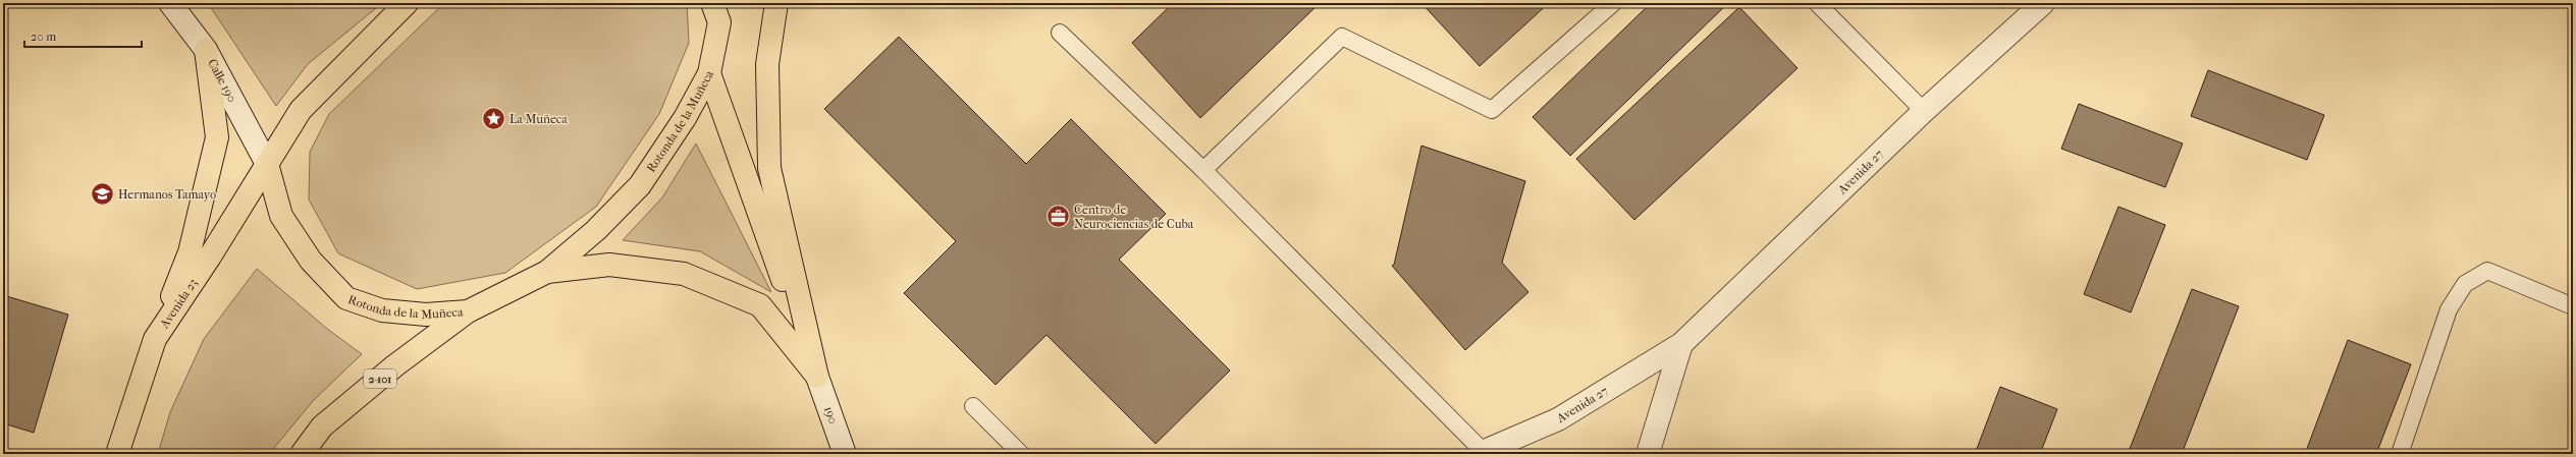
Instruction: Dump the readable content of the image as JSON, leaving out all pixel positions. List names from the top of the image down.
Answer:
{
  "streets": {
    "main road": ["Rotonda de la Muñeca", "Avenida 23", "2-101"],
    "street": ["Calle 190", "Avenida 27", "190"]
  },
  "crossings": [
    ["Calle 190", "Rotonda de la Muñeca"],
    ["Calle 190", "Avenida 23"],
    ["Rotonda de la Muñeca", "Avenida 23"],
    ["Rotonda de la Muñeca", "2-101"]
  ],
  "places": {
    "place": ["La Muñeca"],
    "school or university": ["Hermanos Tamayo"],
    "office": ["Centro de Neurociencias de Cuba"]
  },
  "scale_bar": "20 m"
}
